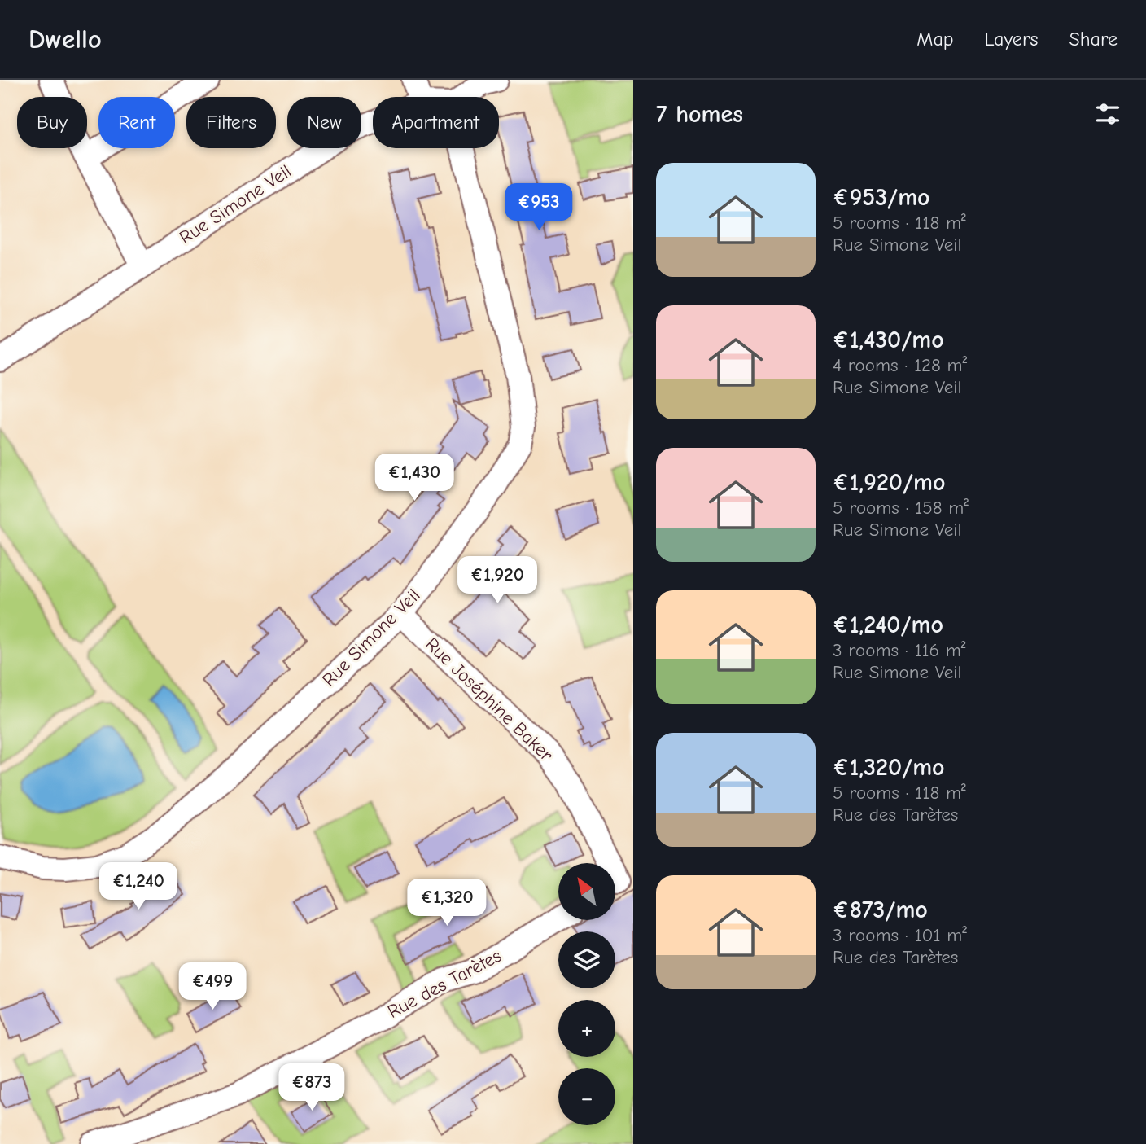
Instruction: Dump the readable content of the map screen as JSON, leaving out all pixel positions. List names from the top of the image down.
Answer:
{
  "streets": {
    "street": ["Rue Simone Veil", "Rue Joséphine Baker", "Rue des Tarètes"]
  },
  "crossings": [
    ["Rue Simone Veil", "Rue Joséphine Baker"]
  ],
  "north": "top left",
  "page": {
    "header": "Dwello",
    "nav": ["Map", "Layers", "Share"],
    "heading": "7 homes",
    "chip": [
      "Buy",
      "Rent",
      "Filters",
      "New",
      "Apartment"
    ],
    "list": [
      {
        "name": "€953/mo",
        "note": "5 rooms · 118 m² · Rue Simone Veil"
      },
      {
        "name": "€1,430/mo",
        "note": "4 rooms · 128 m² · Rue Simone Veil"
      },
      {
        "name": "€1,920/mo",
        "note": "5 rooms · 158 m² · Rue Simone Veil"
      },
      {
        "name": "€1,240/mo",
        "note": "3 rooms · 116 m² · Rue Simone Veil"
      },
      {
        "name": "€1,320/mo",
        "note": "5 rooms · 118 m² · Rue des Tarètes"
      },
      {
        "name": "€873/mo",
        "note": "3 rooms · 101 m² · Rue des Tarètes"
      }
    ],
    "price": [
      "€953",
      "€1,430",
      "€1,920",
      "€1,240",
      "€1,320",
      "€499",
      "€873"
    ],
    "map_buttons": ["+", "−"]
  }
}
